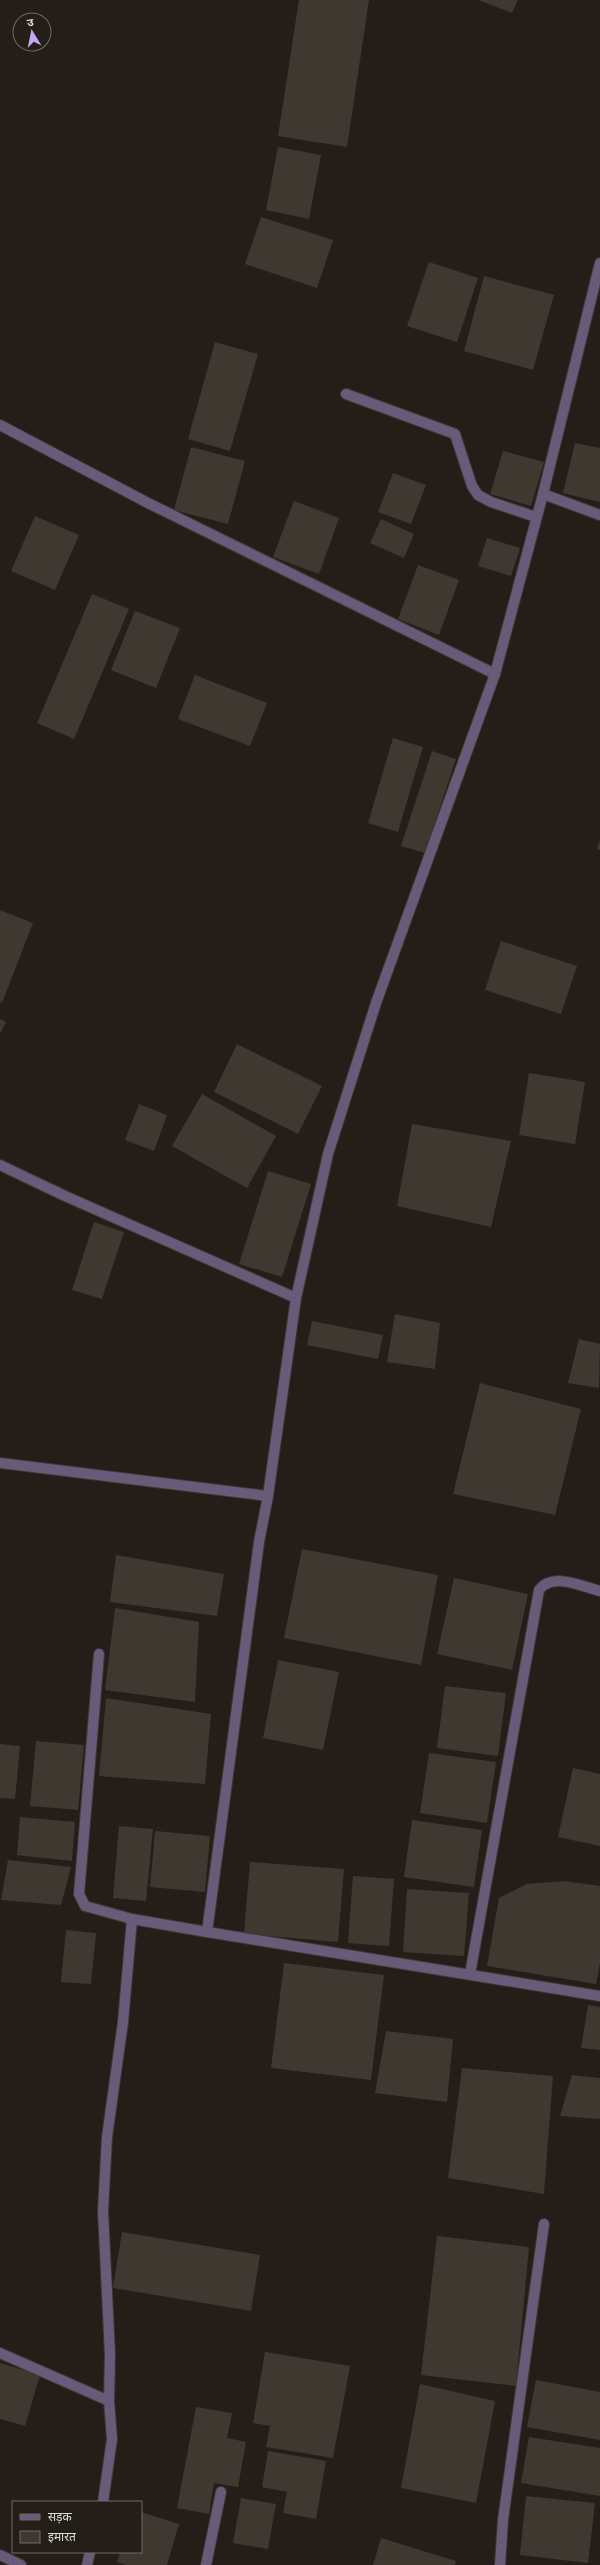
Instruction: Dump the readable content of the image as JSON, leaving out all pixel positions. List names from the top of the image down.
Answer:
{
  "legend": ["सड़क", "इमारत"],
  "north": "top"
}
